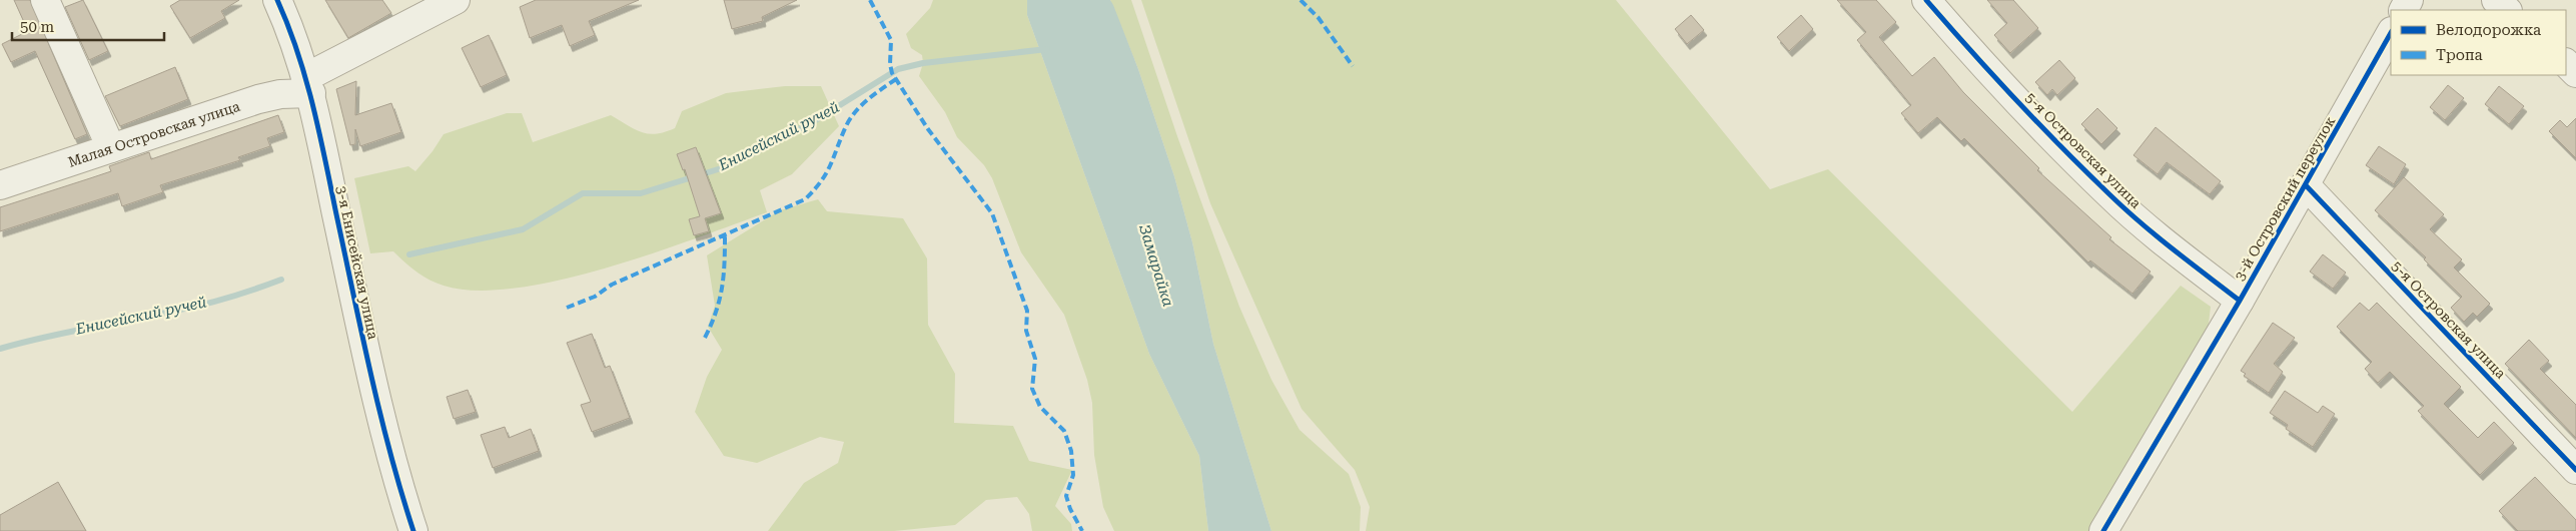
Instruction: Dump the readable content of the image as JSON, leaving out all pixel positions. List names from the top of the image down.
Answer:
{
  "streets": {
    "street": [
      "Малая Островская улица",
      "5-я Островская улица",
      "3-й Островский переулок",
      "3-я Енисейская улица"
    ]
  },
  "crossings": [
    ["Малая Островская улица", "3-я Енисейская улица"],
    ["5-я Островская улица", "3-й Островский переулок"]
  ],
  "water": ["Енисейский ручей", "Замарайка"],
  "legend": ["Велодорожка", "Тропа"],
  "scale_bar": "50 m"
}
